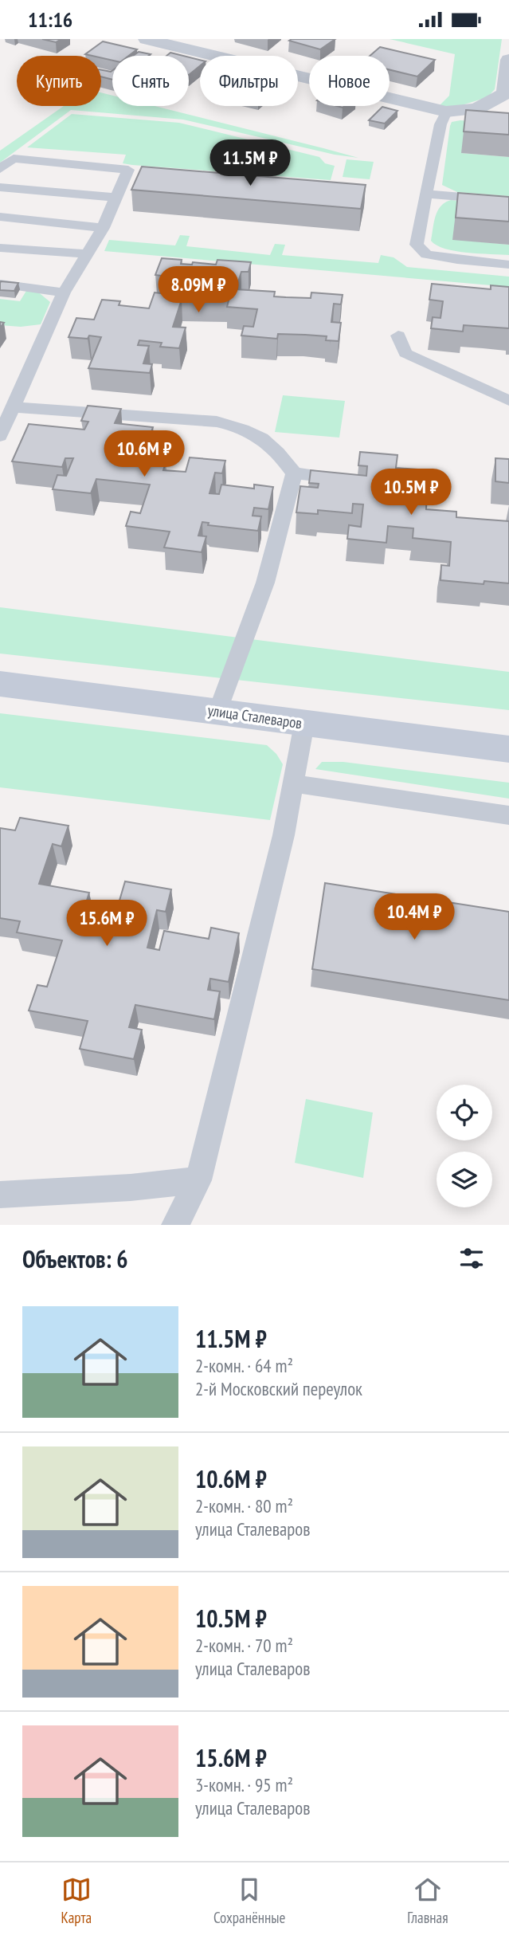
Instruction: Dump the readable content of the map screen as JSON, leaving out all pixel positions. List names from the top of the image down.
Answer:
{
  "streets": {
    "main road": ["улица Сталеваров"]
  },
  "page": {
    "status": "11:16",
    "chip": [
      "Купить",
      "Снять",
      "Фильтры",
      "Новое"
    ],
    "price": [
      "11.5M ₽",
      "8.09M ₽",
      "10.6M ₽",
      "10.5M ₽",
      "10.4M ₽",
      "15.6M ₽"
    ],
    "heading": "Объектов: 6",
    "list": [
      {
        "name": "11.5M ₽",
        "note": "2-комн. · 64 m² · 2-й Московский переулок"
      },
      {
        "name": "10.6M ₽",
        "note": "2-комн. · 80 m² · улица Сталеваров"
      },
      {
        "name": "10.5M ₽",
        "note": "2-комн. · 70 m² · улица Сталеваров"
      },
      {
        "name": "15.6M ₽",
        "note": "3-комн. · 95 m² · улица Сталеваров"
      }
    ],
    "tabs": ["Карта", "Сохранённые", "Главная"]
  }
}
